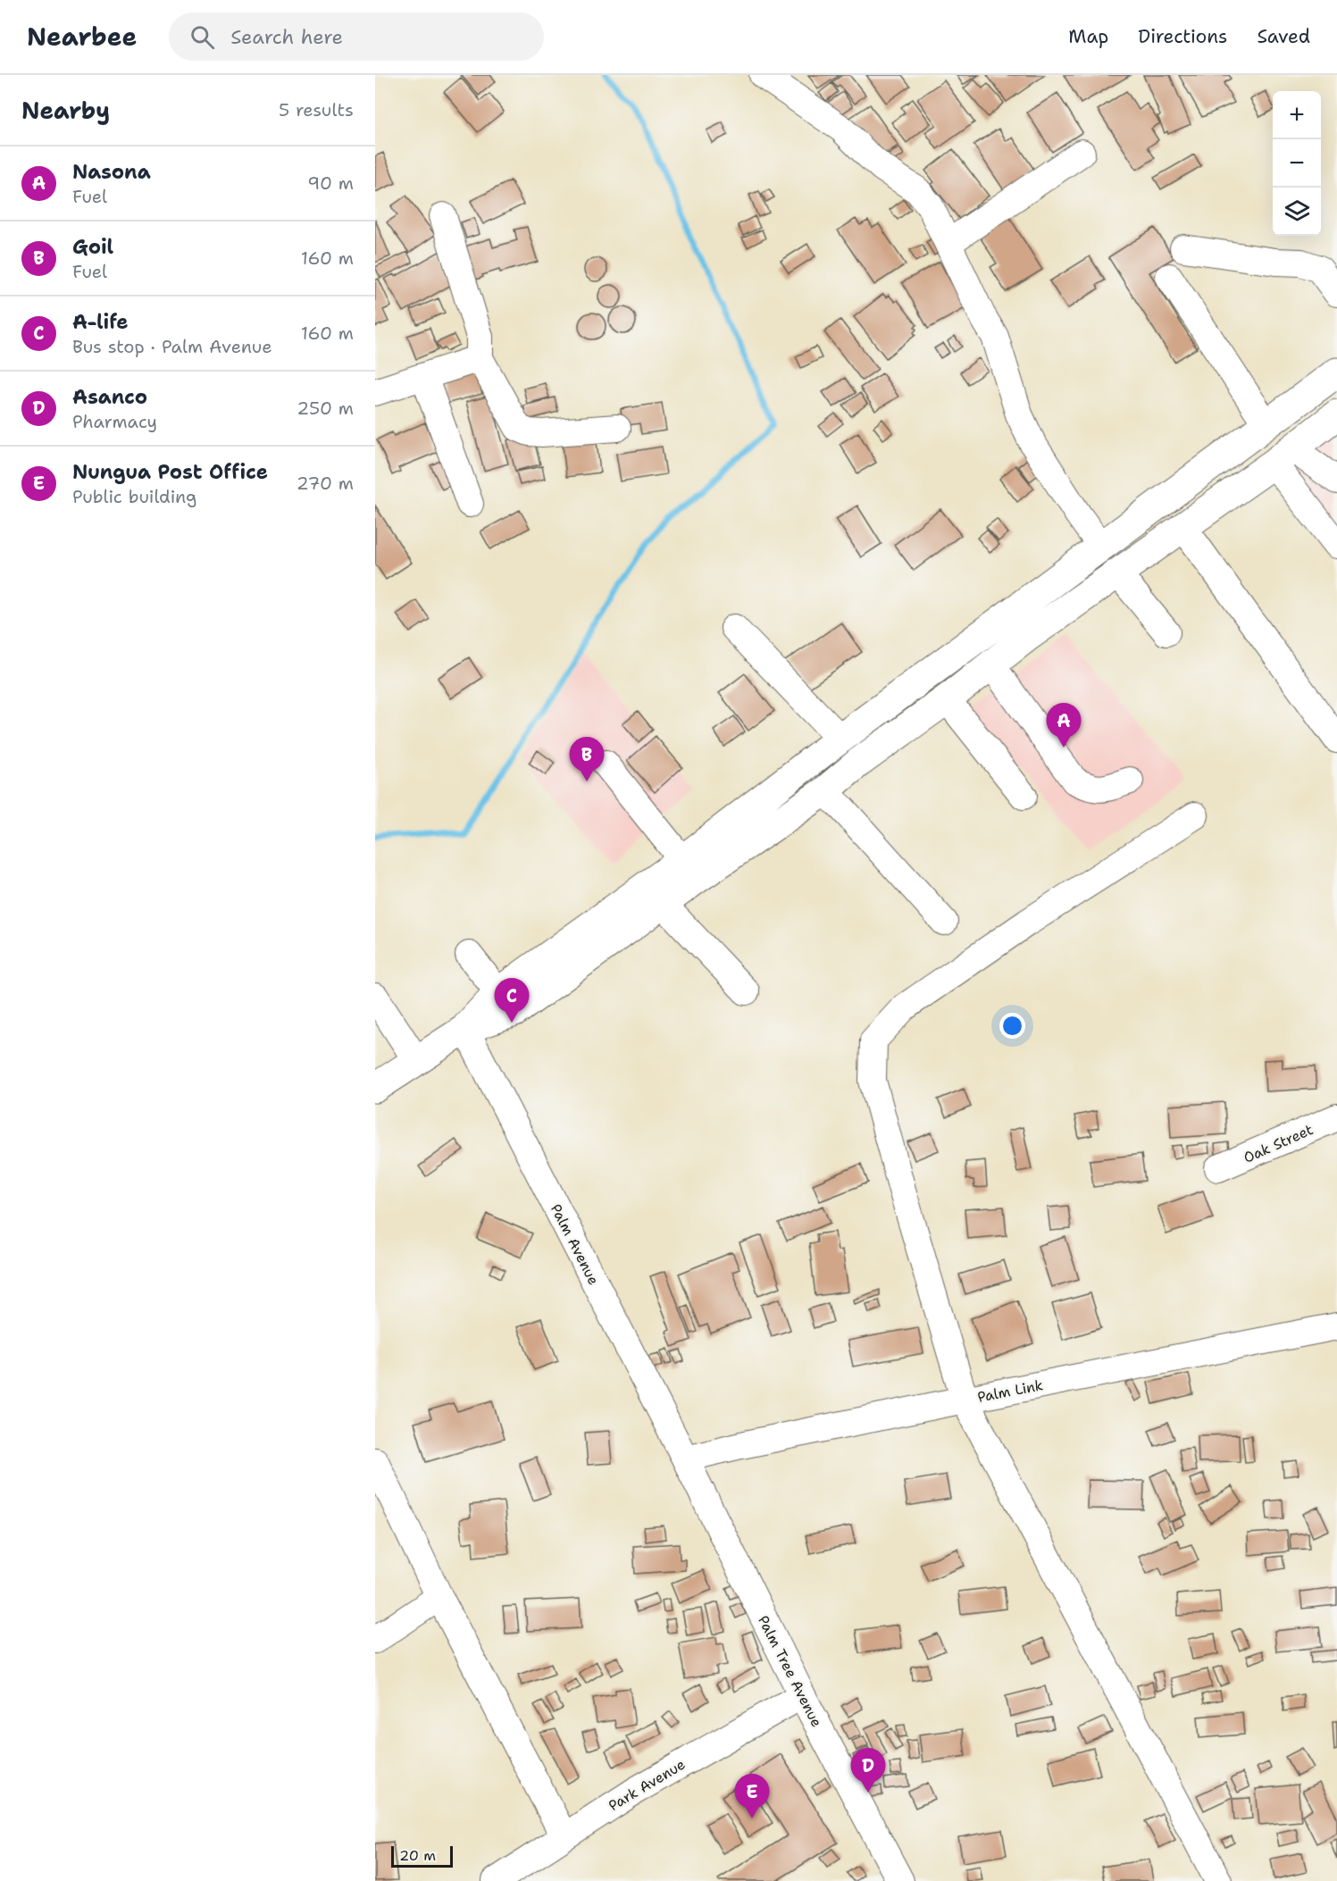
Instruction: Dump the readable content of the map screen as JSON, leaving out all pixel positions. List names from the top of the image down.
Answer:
{
  "streets": {
    "street": [
      "Oak Street",
      "Palm Avenue",
      "Palm Link",
      "Palm Tree Avenue",
      "Park Avenue"
    ]
  },
  "crossings": [
    ["Palm Avenue", "Palm Link"],
    ["Palm Avenue", "Palm Tree Avenue"],
    ["Palm Link", "Palm Tree Avenue"],
    ["Palm Tree Avenue", "Park Avenue"]
  ],
  "scale_bar": "20 m",
  "page": {
    "header": "Nearbee",
    "search": "Search here",
    "nav": ["Map", "Directions", "Saved"],
    "heading": ["Nearby", "5 results"],
    "map_buttons": ["+", "−"],
    "list": [
      {
        "mark": "A",
        "name": "Nasona",
        "note": "Fuel",
        "value": "90 m"
      },
      {
        "mark": "B",
        "name": "Goil",
        "note": "Fuel",
        "value": "160 m"
      },
      {
        "mark": "C",
        "name": "A-life",
        "note": "Bus stop · Palm Avenue",
        "value": "160 m"
      },
      {
        "mark": "D",
        "name": "Asanco",
        "note": "Pharmacy",
        "value": "250 m"
      },
      {
        "mark": "E",
        "name": "Nungua Post Office",
        "note": "Public building",
        "value": "270 m"
      }
    ],
    "pins": [
      "A",
      "B",
      "C",
      "D",
      "E"
    ],
    "scale": "20 m"
  }
}
